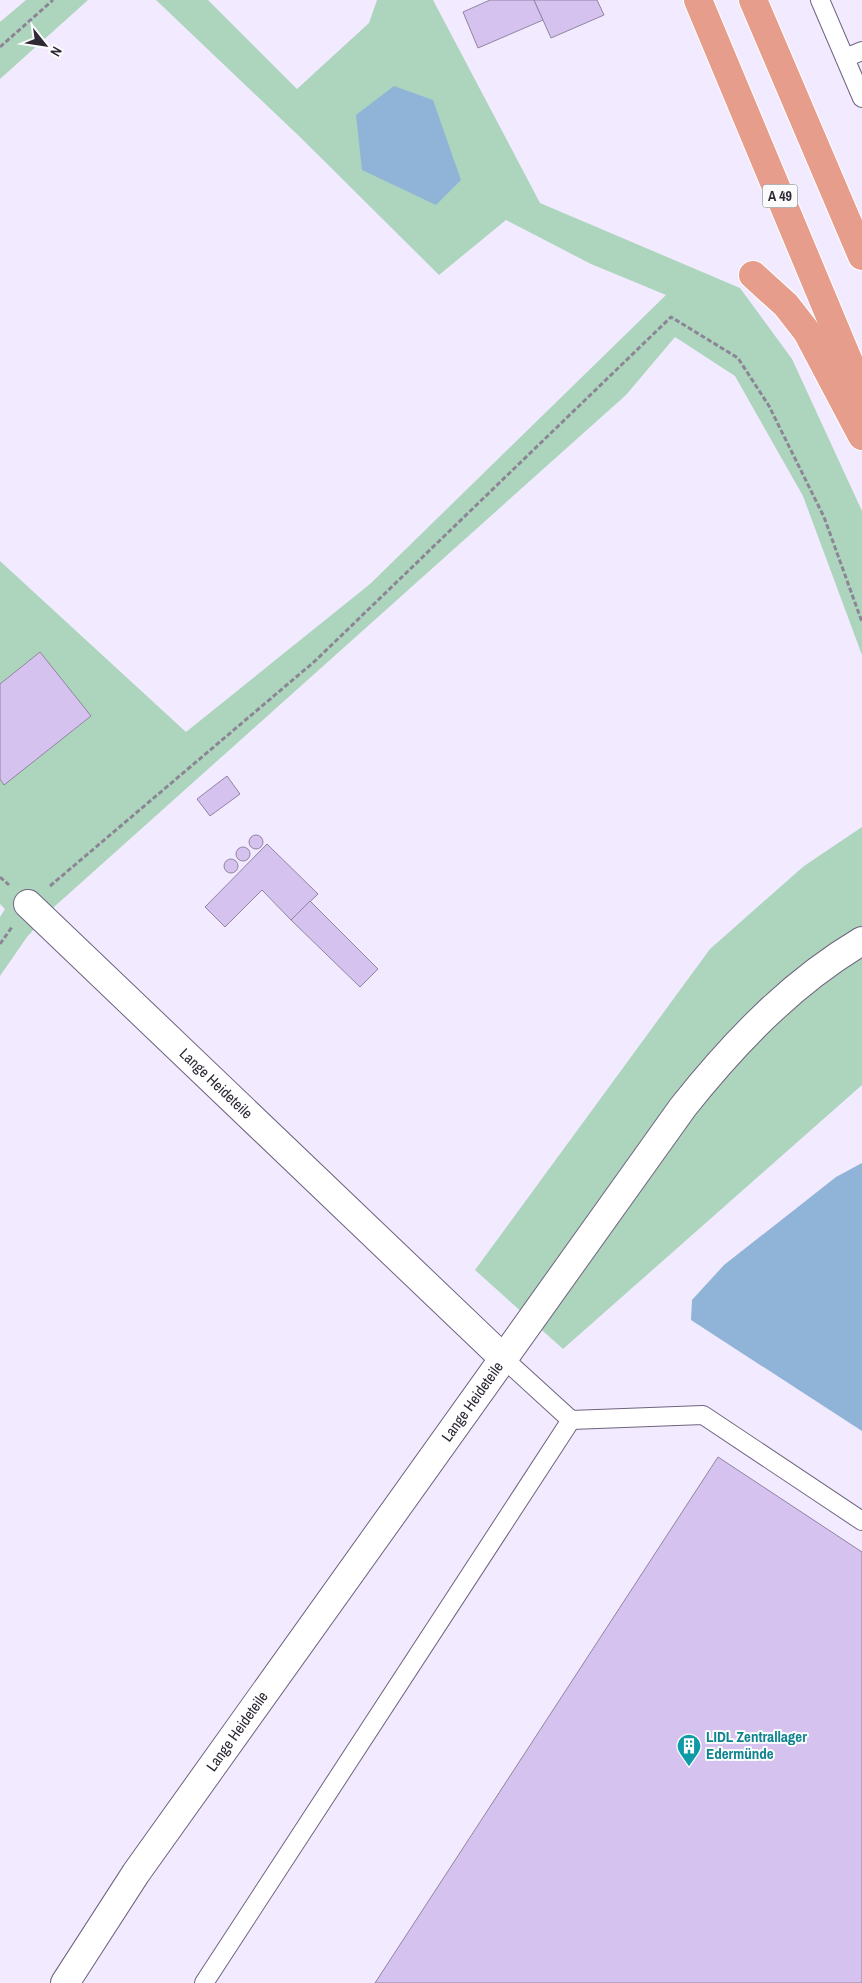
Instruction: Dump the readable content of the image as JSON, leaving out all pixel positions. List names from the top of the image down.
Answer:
{
  "streets": {
    "highway": ["A 49"],
    "street": ["Lange Heideteile"]
  },
  "places": {
    "building": ["LIDL Zentrallager Edermünde"]
  },
  "north": "bottom right"
}
